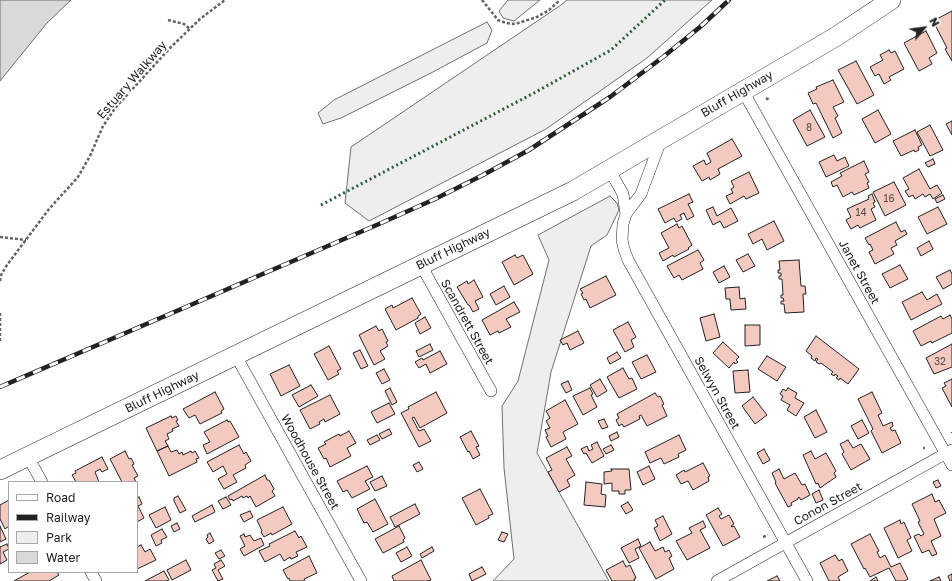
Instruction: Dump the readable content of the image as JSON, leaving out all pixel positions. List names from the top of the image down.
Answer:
{
  "streets": {
    "highway": ["Bluff Highway"],
    "street": [
      "Janet Street",
      "Scandrett Street",
      "Selwyn Street",
      "Woodhouse Street",
      "Conon Street"
    ],
    "path": ["Estuary Walkway"]
  },
  "crossings": [
    ["Bluff Highway", "Janet Street"],
    ["Bluff Highway", "Scandrett Street"],
    ["Bluff Highway", "Selwyn Street"],
    ["Bluff Highway", "Woodhouse Street"],
    ["Janet Street", "Conon Street"],
    ["Selwyn Street", "Conon Street"]
  ],
  "house_numbers": [
    "8",
    "16",
    "14",
    "32"
  ],
  "legend": [
    "Road",
    "Railway",
    "Park",
    "Water"
  ],
  "north": "top right"
}
